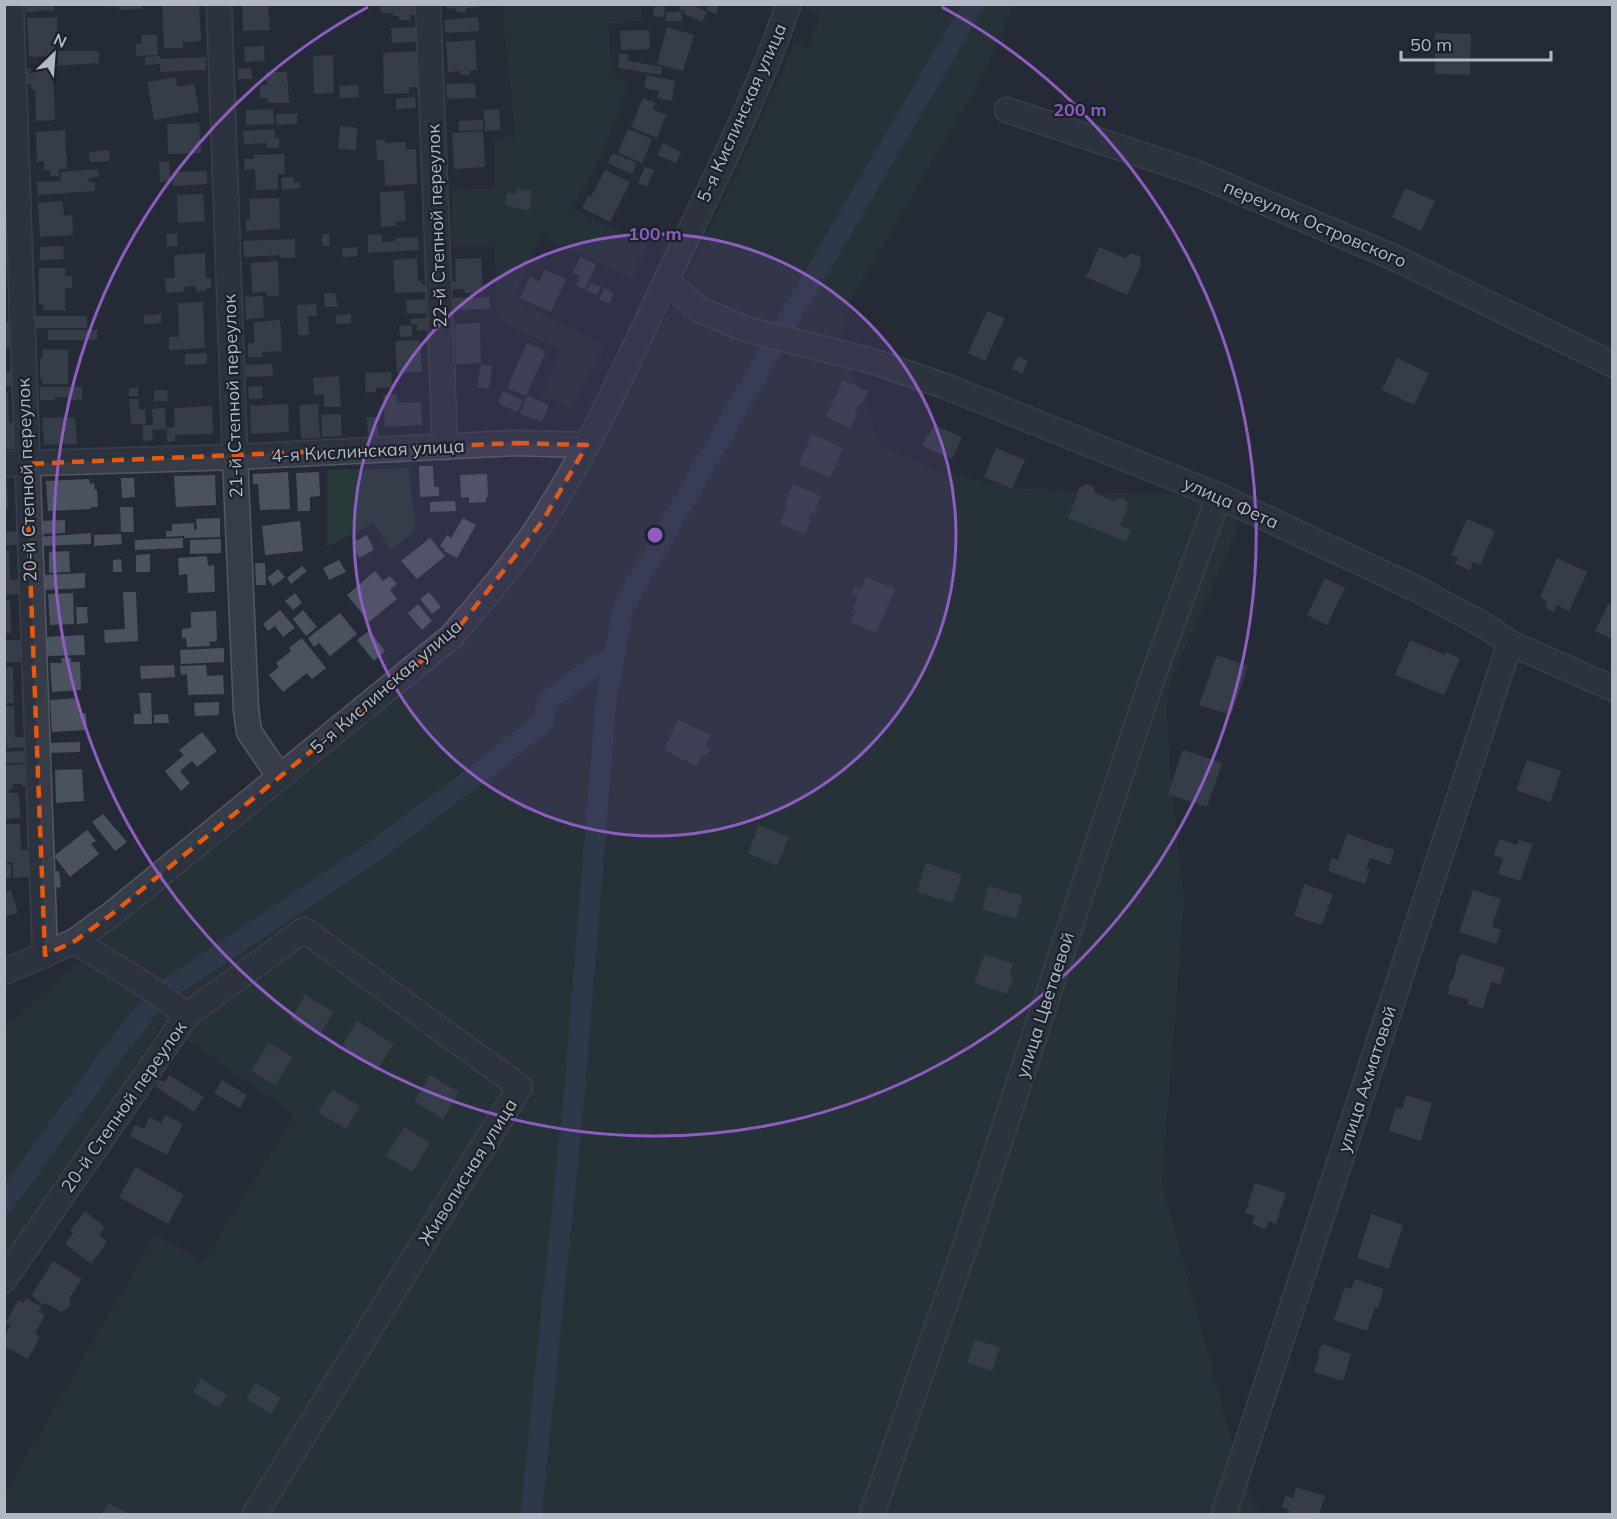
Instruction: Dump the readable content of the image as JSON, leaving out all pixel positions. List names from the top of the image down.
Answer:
{
  "streets": {
    "street": [
      "5-я Кислинская улица",
      "переулок Островского",
      "22-й Степной переулок",
      "21-й Степной переулок",
      "4-я Кислинская улица",
      "20-й Степной переулок",
      "улица Фета",
      "улица Цветаевой",
      "улица Ахматовой",
      "Живописная улица"
    ]
  },
  "crossings": [
    ["5-я Кислинская улица", "21-й Степной переулок"],
    ["5-я Кислинская улица", "4-я Кислинская улица"],
    ["5-я Кислинская улица", "20-й Степной переулок"],
    ["5-я Кислинская улица", "улица Фета"],
    ["22-й Степной переулок", "4-я Кислинская улица"],
    ["21-й Степной переулок", "4-я Кислинская улица"],
    ["4-я Кислинская улица", "20-й Степной переулок"],
    ["20-й Степной переулок", "Живописная улица"],
    ["улица Фета", "улица Цветаевой"],
    ["улица Фета", "улица Ахматовой"]
  ],
  "scale_bar": "50 m",
  "north": "top right",
  "rings": ["200 m", "100 m"]
}
